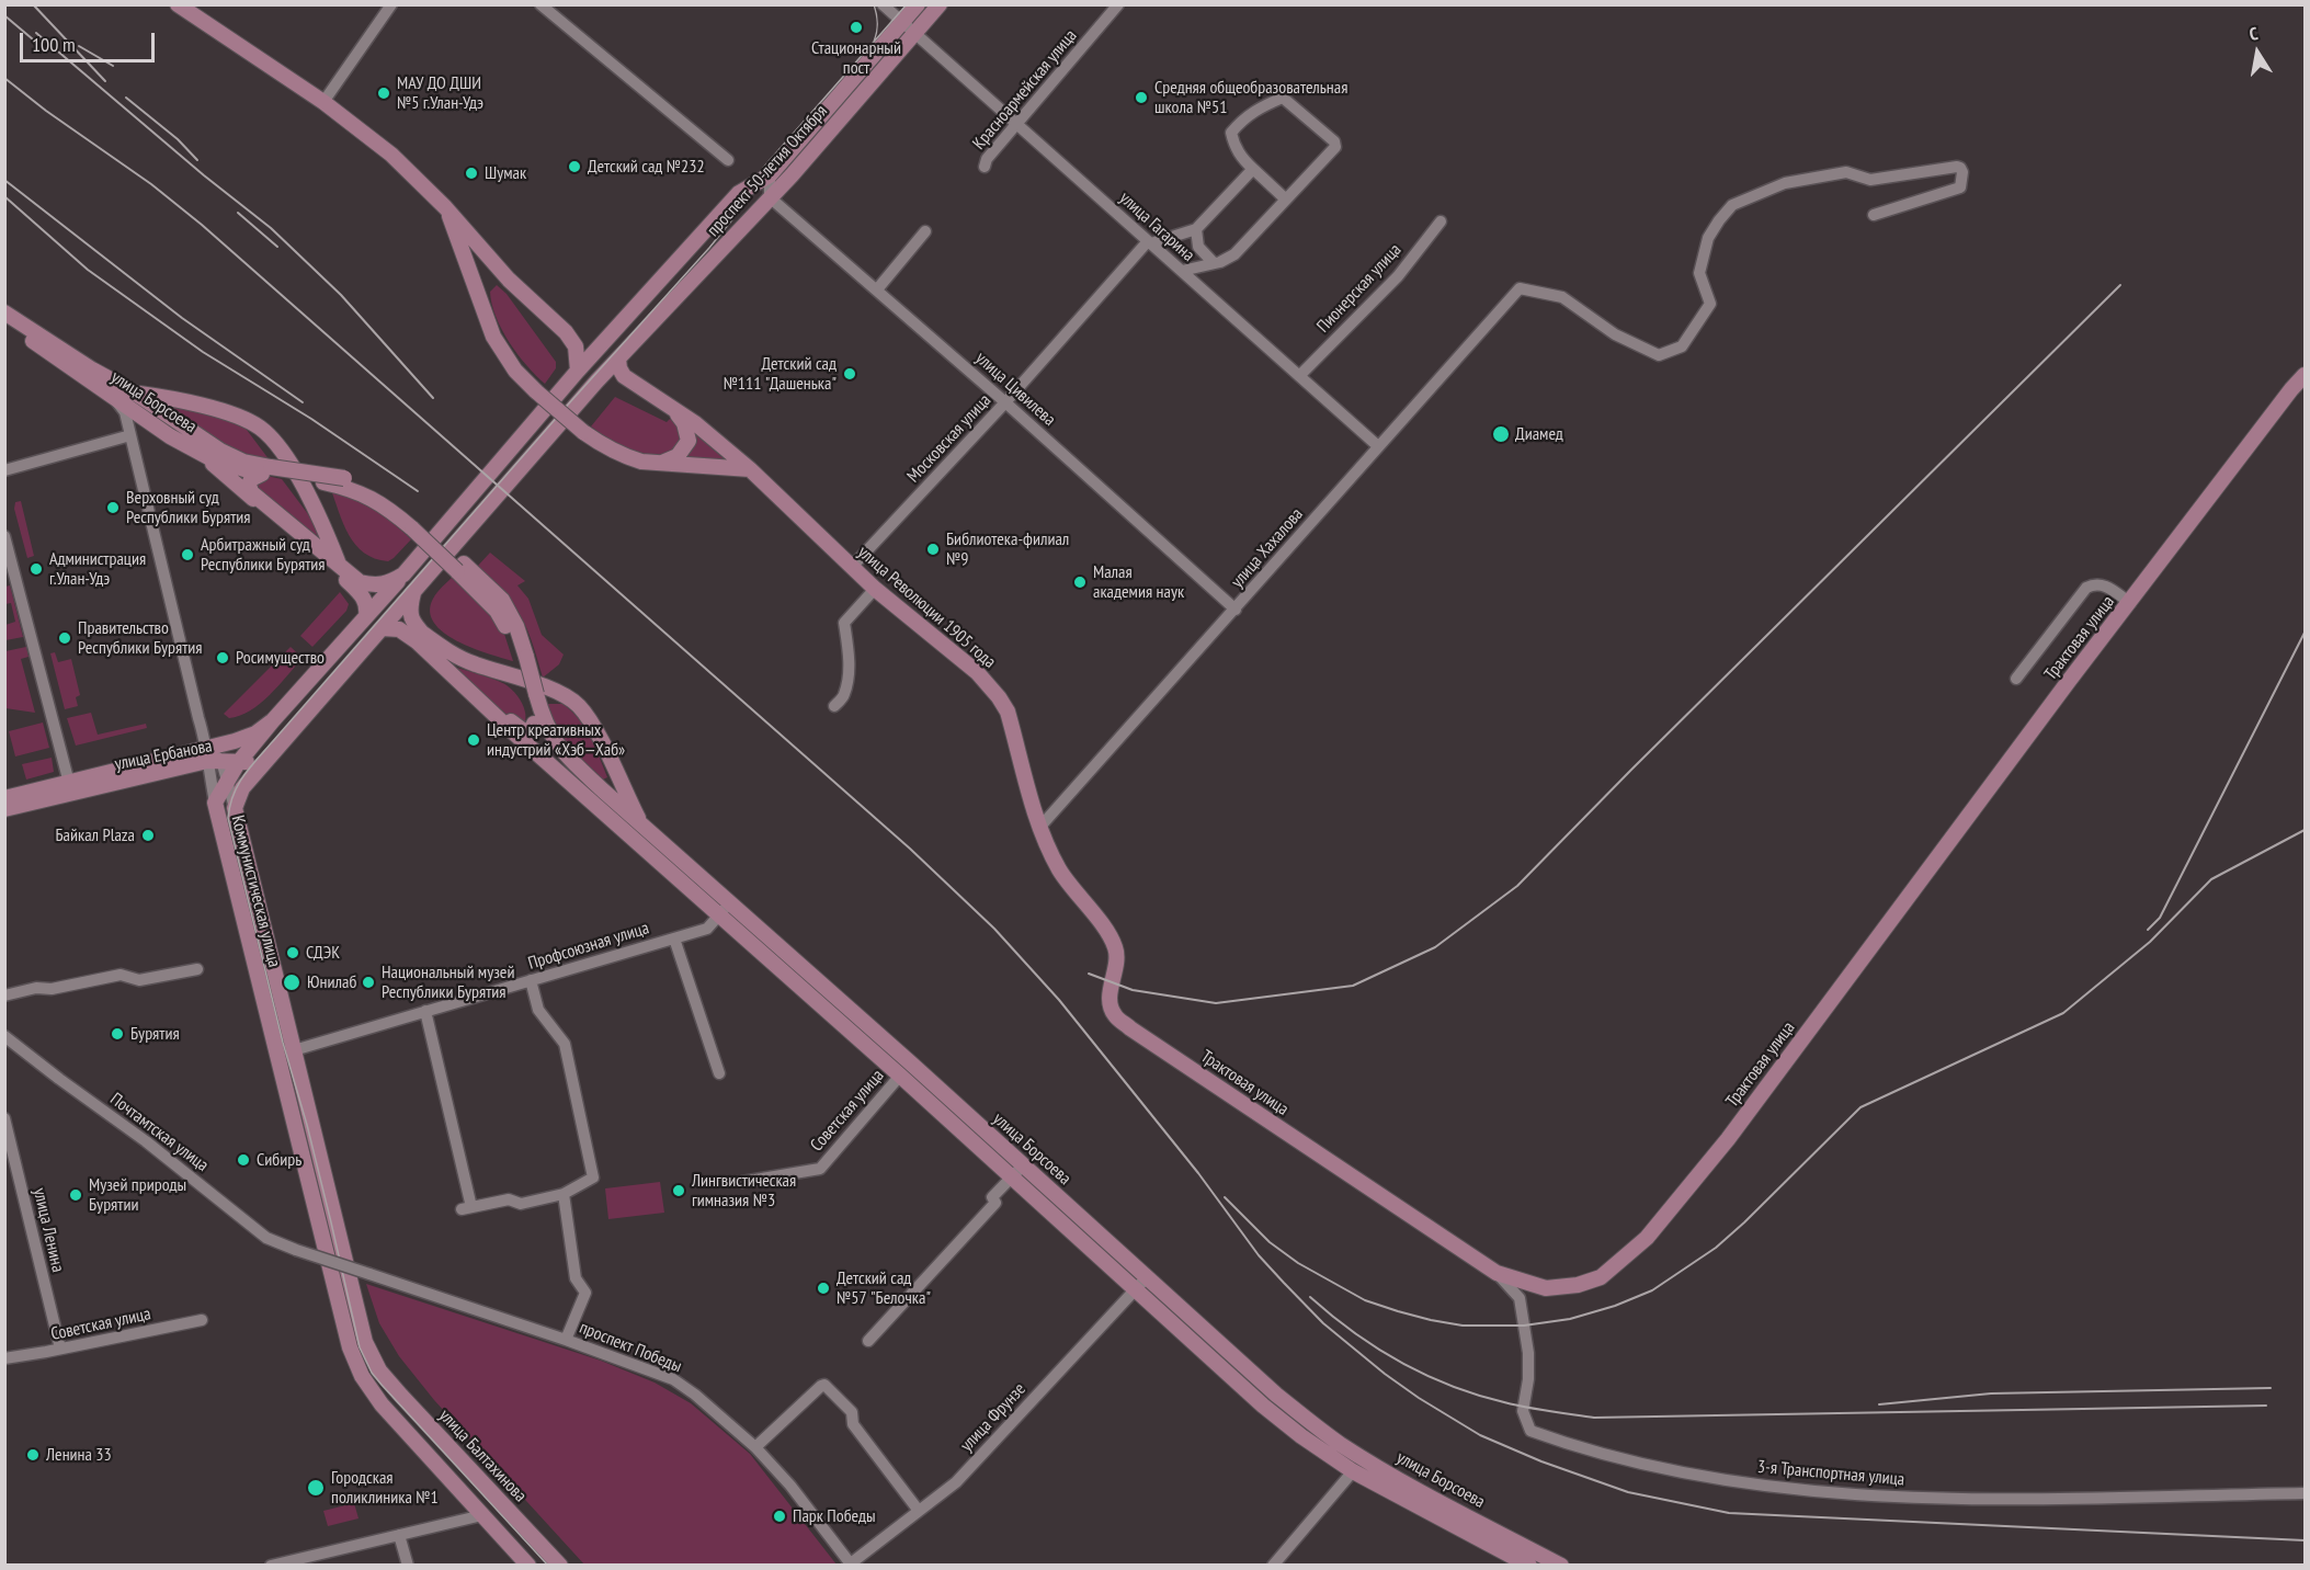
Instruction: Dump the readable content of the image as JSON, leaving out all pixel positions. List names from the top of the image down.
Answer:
{
  "streets": {
    "main road": [
      "проспект 50-летия Октября",
      "улица Борсоева",
      "улица Революции 1905 года",
      "Трактовая улица",
      "улица Ербанова",
      "Коммунистическая улица",
      "улица Балтахинова"
    ],
    "street": [
      "Красноармейская улица",
      "улица Гагарина",
      "Пионерская улица",
      "улица Цивилева",
      "Московская улица",
      "улица Хахалова",
      "Профсоюзная улица",
      "Советская улица",
      "Почтамтская улица",
      "улица Ленина",
      "проспект Победы",
      "улица Фрунзе",
      "3-я Транспортная улица"
    ]
  },
  "crossings": [
    ["Красноармейская улица", "улица Гагарина"],
    ["проспект 50-летия Октября", "улица Гагарина"],
    ["проспект 50-летия Октября", "улица Цивилева"],
    ["улица Гагарина", "Пионерская улица"],
    ["улица Гагарина", "Московская улица"],
    ["улица Гагарина", "улица Хахалова"],
    ["улица Цивилева", "Московская улица"],
    ["улица Цивилева", "улица Хахалова"],
    ["улица Борсоева", "Коммунистическая улица"],
    ["улица Борсоева", "Профсоюзная улица"],
    ["улица Борсоева", "Советская улица"],
    ["улица Борсоева", "улица Фрунзе"],
    ["Московская улица", "улица Революции 1905 года"],
    ["улица Хахалова", "улица Революции 1905 года"],
    ["улица Революции 1905 года", "Трактовая улица"],
    ["Трактовая улица", "3-я Транспортная улица"],
    ["улица Ербанова", "Коммунистическая улица"],
    ["Коммунистическая улица", "Профсоюзная улица"],
    ["Коммунистическая улица", "улица Балтахинова"],
    ["Советская улица", "улица Ленина"],
    ["Почтамтская улица", "проспект Победы"],
    ["проспект Победы", "улица Фрунзе"]
  ],
  "places": [
    "Стационарный пост",
    "МАУ ДО ДШИ №5 г.Улан-Удэ",
    "Средняя общеобразовательная школа №51",
    "Детский сад №232",
    "Шумак",
    "Детский сад №111 \"Дашенька\"",
    "Диамед",
    "Верховный суд Республики Бурятия",
    "Библиотека-филиал №9",
    "Арбитражный суд Республики Бурятия",
    "Администрация г.Улан-Удэ",
    "Малая академия наук",
    "Правительство Республики Бурятия",
    "Росимущество",
    "Центр креативных индустрий «Хэб—Хаб»",
    "Байкал Plaza",
    "СДЭК",
    "Юнилаб",
    "Национальный музей Республики Бурятия",
    "Бурятия",
    "Сибирь",
    "Лингвистическая гимназия №3",
    "Музей природы Бурятии",
    "Детский сад №57 \"Белочка\"",
    "Ленина 33",
    "Городская поликлиника №1",
    "Парк Победы"
  ],
  "scale_bar": "100 m",
  "north": "top"
}
